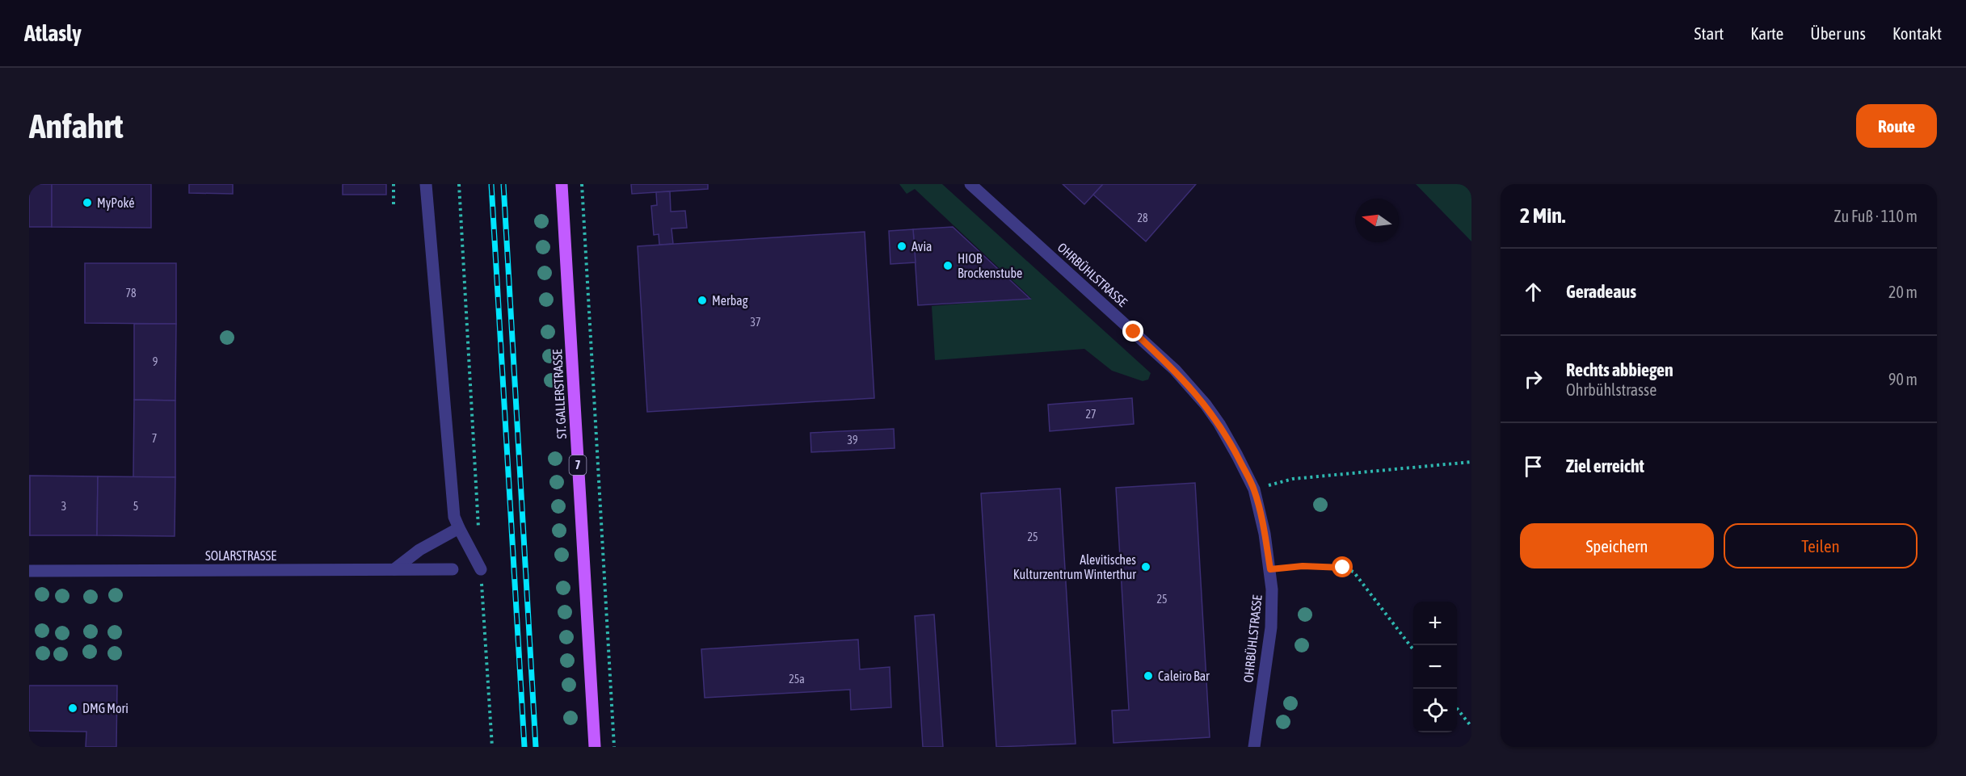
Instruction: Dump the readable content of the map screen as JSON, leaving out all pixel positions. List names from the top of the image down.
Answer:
{
  "streets": {
    "main road": ["ST. GALLERSTRASSE", "7"],
    "street": ["OHRBÜHLSTRASSE", "SOLARSTRASSE"]
  },
  "places": [
    "MyPoké",
    "Avia",
    "HIOB Brockenstube",
    "Merbag",
    "Alevitisches Kulturzentrum Winterthur",
    "Caleiro Bar",
    "DMG Mori"
  ],
  "house_numbers": [
    "28",
    "78",
    "37",
    "9",
    "27",
    "7",
    "39",
    "3",
    "5",
    "25",
    "25",
    "25a"
  ],
  "north": "left",
  "page": {
    "header": "Atlasly",
    "nav": [
      "Start",
      "Karte",
      "Über uns",
      "Kontakt"
    ],
    "buttons": [
      "Route",
      ["Speichern", "Teilen"]
    ],
    "title": "Anfahrt",
    "heading": ["2 Min.", "Zu Fuß · 110 m"],
    "list": [
      ["Geradeaus", "20 m"],
      ["Rechts abbiegen", "Ohrbühlstrasse", "90 m"],
      "Ziel erreicht"
    ],
    "map_buttons": ["+", "−"]
  }
}
